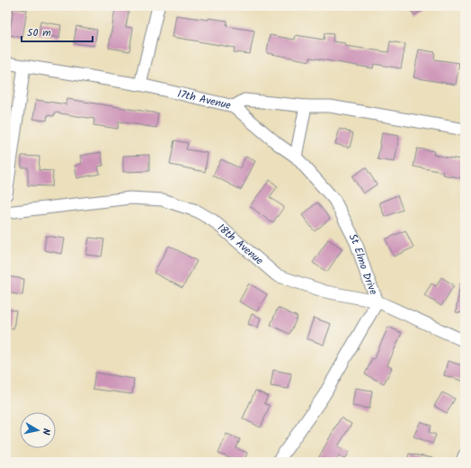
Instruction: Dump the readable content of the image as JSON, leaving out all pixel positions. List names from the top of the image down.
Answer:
{
  "streets": {
    "street": ["17th Avenue", "18th Avenue", "St Elmo Drive"]
  },
  "crossings": [
    ["17th Avenue", "St Elmo Drive"],
    ["18th Avenue", "St Elmo Drive"]
  ],
  "scale_bar": "50 m",
  "north": "right"
}
